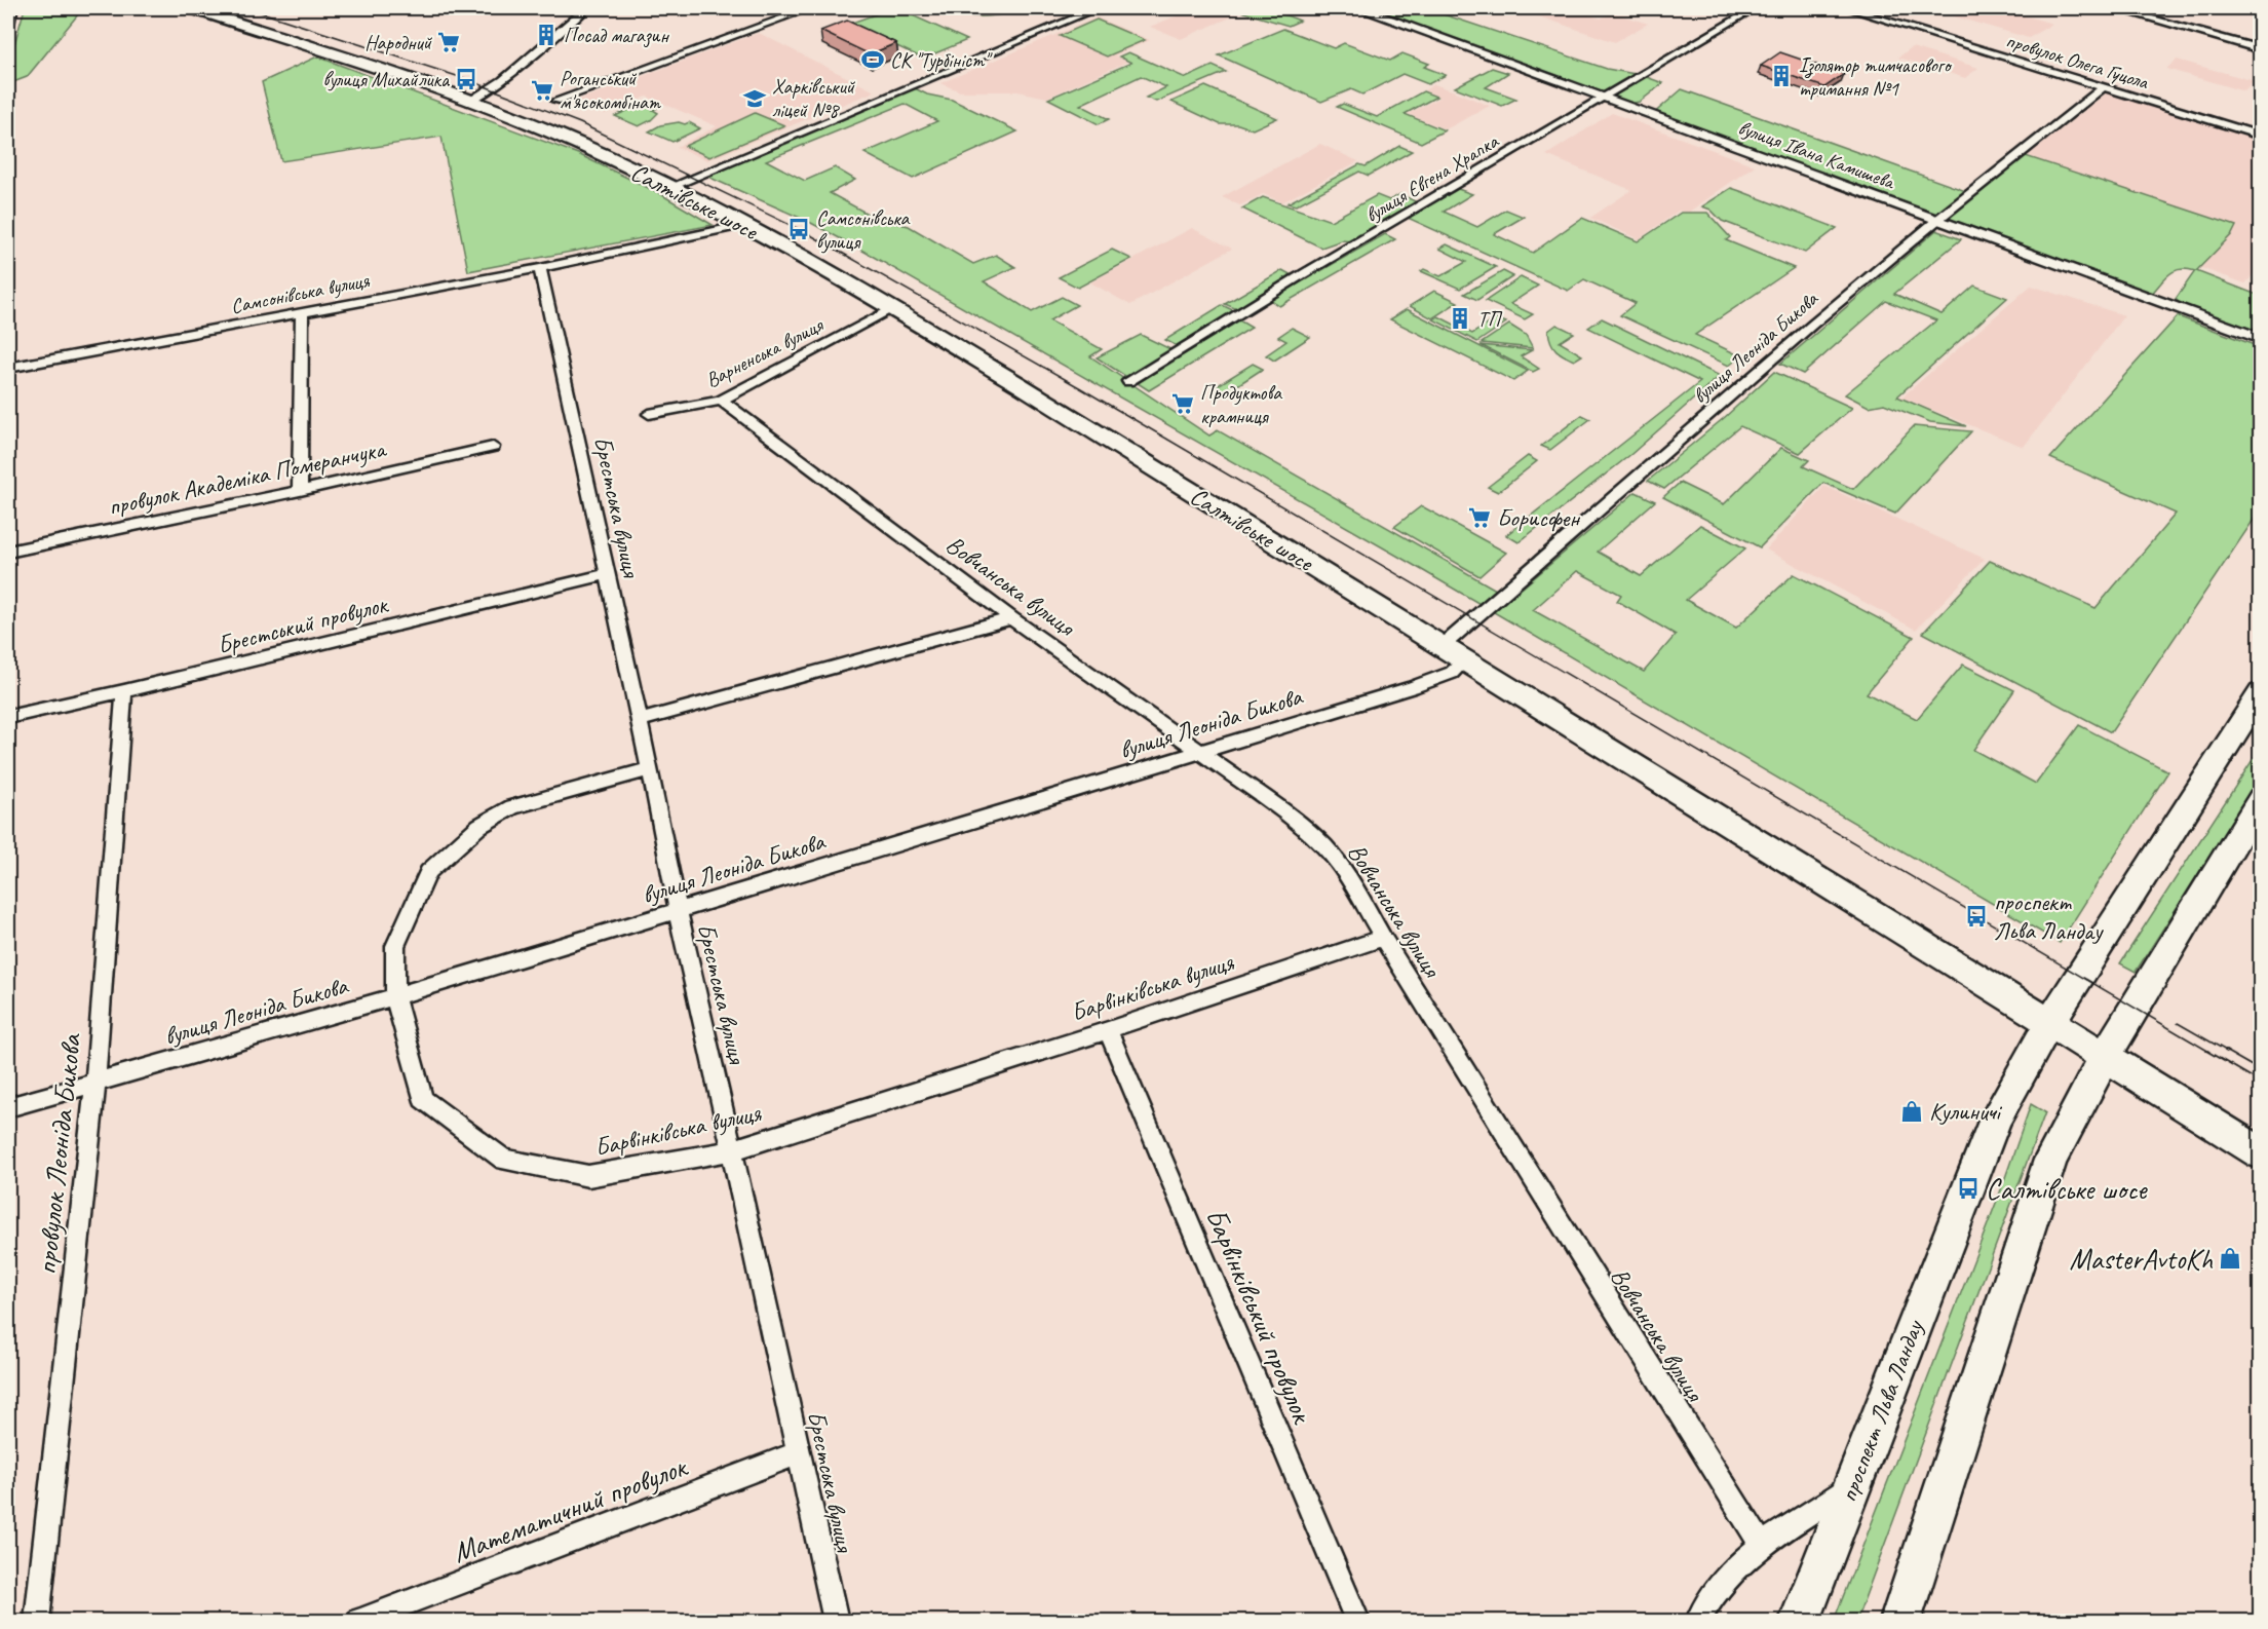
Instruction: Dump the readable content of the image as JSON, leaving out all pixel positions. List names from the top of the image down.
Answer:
{
  "streets": {
    "main road": ["Салтівське шосе", "проспект Льва Ландау"],
    "street": [
      "провулок Олега Гуцола",
      "вулиця Івана Камишева",
      "вулиця Євгена Храпка",
      "Самсонівська вулиця",
      "вулиця Леоніда Бикова",
      "Варненська вулиця",
      "провулок Академіка Померанчука",
      "Брестська вулиця",
      "Вовчанська вулиця",
      "Брестський провулок",
      "Барвінківська вулиця",
      "провулок Леоніда Бикова",
      "Барвінківський провулок",
      "Математичний провулок"
    ]
  },
  "crossings": [
    ["провулок Олега Гуцола", "вулиця Леоніда Бикова"],
    ["вулиця Івана Камишева", "вулиця Євгена Храпка"],
    ["вулиця Івана Камишева", "вулиця Леоніда Бикова"],
    ["Салтівське шосе", "Самсонівська вулиця"],
    ["Салтівське шосе", "вулиця Леоніда Бикова"],
    ["Салтівське шосе", "Варненська вулиця"],
    ["Салтівське шосе", "проспект Льва Ландау"],
    ["Самсонівська вулиця", "Брестська вулиця"],
    ["вулиця Леоніда Бикова", "Брестська вулиця"],
    ["вулиця Леоніда Бикова", "Вовчанська вулиця"],
    ["вулиця Леоніда Бикова", "Барвінківська вулиця"],
    ["вулиця Леоніда Бикова", "провулок Леоніда Бикова"],
    ["Варненська вулиця", "Вовчанська вулиця"],
    ["Брестська вулиця", "Брестський провулок"],
    ["Брестська вулиця", "Барвінківська вулиця"],
    ["Брестська вулиця", "Математичний провулок"],
    ["Вовчанська вулиця", "Барвінківська вулиця"],
    ["Брестський провулок", "провулок Леоніда Бикова"],
    ["Барвінківська вулиця", "Барвінківський провулок"]
  ],
  "places": {
    "building": ["Посад магазин", "Ізолятор тимчасового тримання №1", "ТП"],
    "supermarket": [
      "Народний",
      "Роганський м'ясокомбінат",
      "Продуктова крамниця",
      "Борисфен"
    ],
    "sports": ["СК \"Турбініст\""],
    "bus stop": [
      "вулиця Михайлика",
      "Самсонівська вулиця",
      "проспект Льва Ландау",
      "Салтівське шосе"
    ],
    "school or university": ["Харківський ліцей №8"],
    "shop": ["Кулиничі", "MasterAvtoKh"]
  }
}
